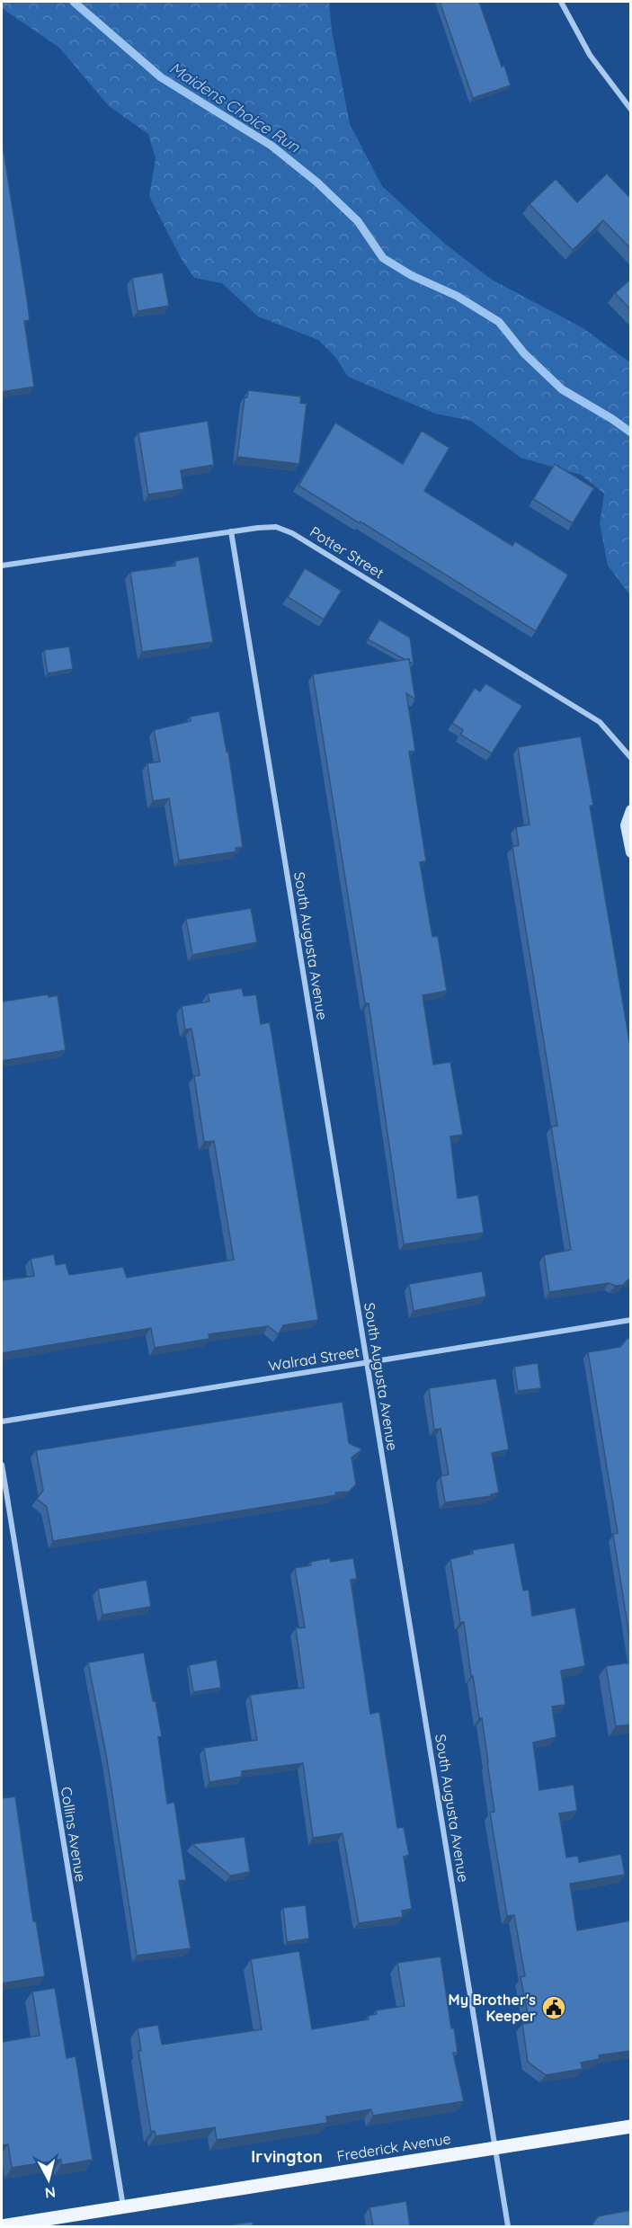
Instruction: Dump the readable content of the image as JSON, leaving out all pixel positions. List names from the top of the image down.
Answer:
{
  "streets": {
    "main road": ["Frederick Avenue"],
    "street": [
      "Potter Street",
      "South Augusta Avenue",
      "Walrad Street",
      "Collins Avenue"
    ]
  },
  "crossings": [
    ["Potter Street", "South Augusta Avenue"],
    ["South Augusta Avenue", "Walrad Street"],
    ["South Augusta Avenue", "Frederick Avenue"],
    ["Collins Avenue", "Frederick Avenue"]
  ],
  "districts": ["Irvington"],
  "water": ["Maidens Choice Run"],
  "places": {
    "public building": ["My Brother's Keeper"]
  },
  "north": "bottom"
}
